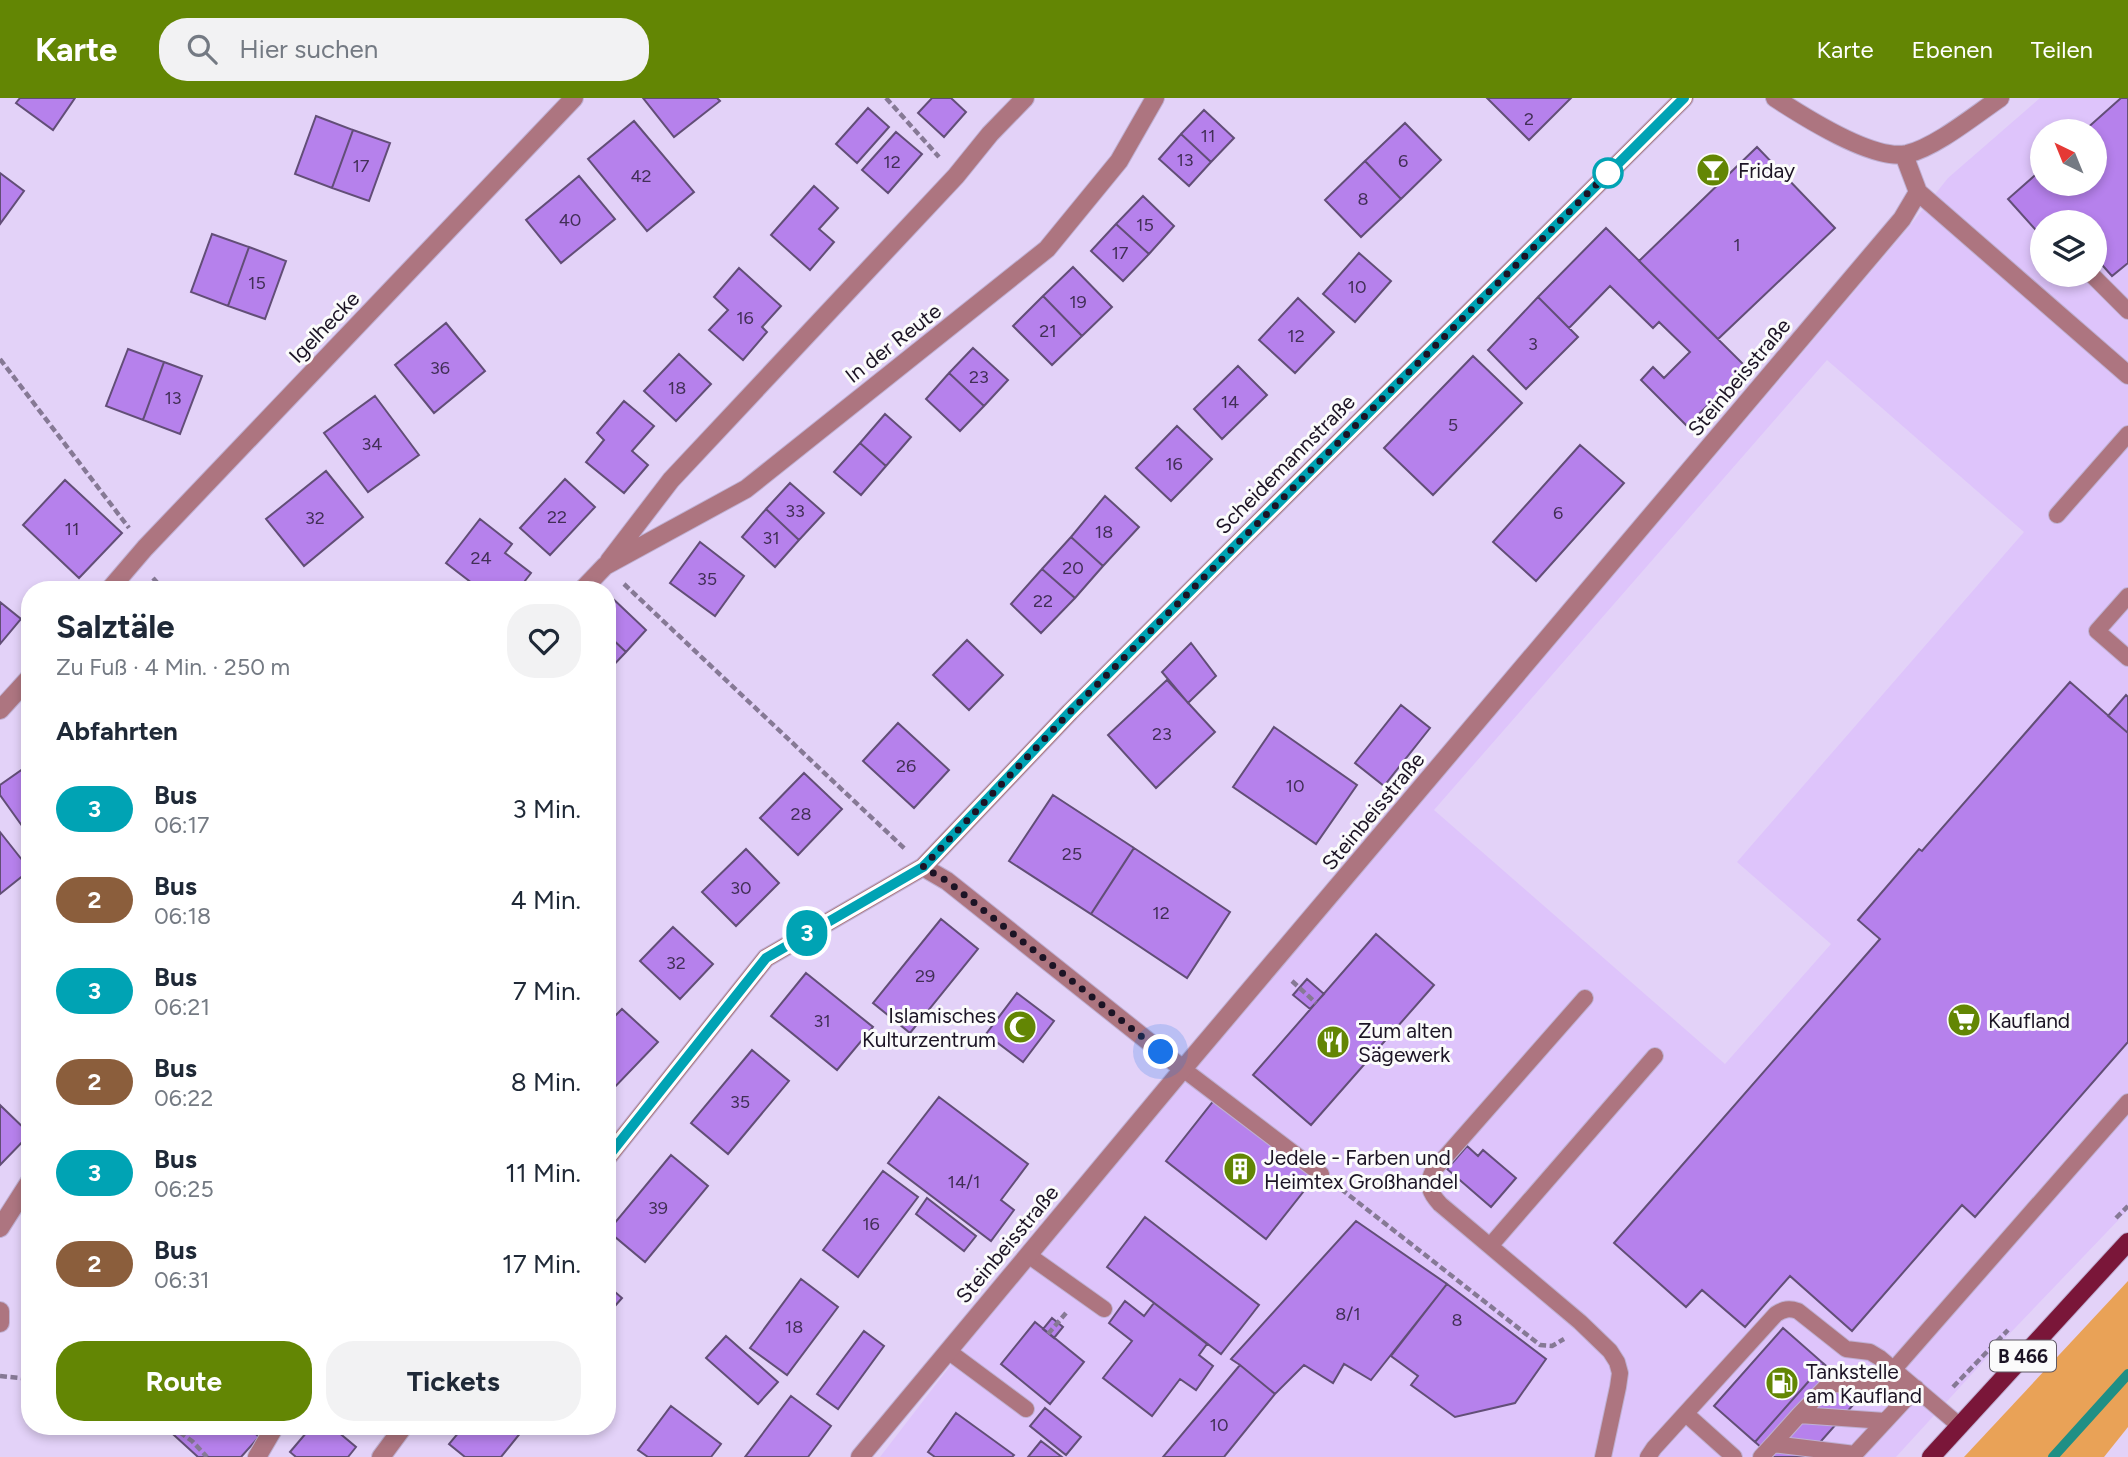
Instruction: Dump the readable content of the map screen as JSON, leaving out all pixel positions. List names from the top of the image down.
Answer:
{
  "streets": {
    "main road": ["B 466"],
    "street": [
      "Igelhecke",
      "In der Reute",
      "Steinbeisstraße",
      "Scheidemannstraße"
    ]
  },
  "places": {
    "bar": ["Friday"],
    "supermarket": ["Kaufland"],
    "mosque": ["Islamisches Kulturzentrum"],
    "restaurant": ["Zum alten Sägewerk"],
    "building": ["Jedele - Farben und Heimtex Großhandel"],
    "fuel station": ["Tankstelle am Kaufland"]
  },
  "lines": ["bus line 3"],
  "house_numbers": [
    "2",
    "11",
    "13",
    "6",
    "12",
    "17",
    "42",
    "8",
    "40",
    "15",
    "1",
    "17",
    "15",
    "10",
    "19",
    "16",
    "21",
    "12",
    "3",
    "36",
    "23",
    "18",
    "13",
    "14",
    "5",
    "34",
    "16",
    "33",
    "6",
    "22",
    "32",
    "11",
    "18",
    "31",
    "24",
    "20",
    "35",
    "22",
    "23",
    "26",
    "10",
    "28",
    "25",
    "30",
    "12",
    "32",
    "29",
    "31",
    "35",
    "14/1",
    "39",
    "16",
    "8/1",
    "8",
    "18",
    "10"
  ],
  "north": "top left",
  "page": {
    "header": "Karte",
    "search": "Hier suchen",
    "nav": ["Karte", "Ebenen", "Teilen"],
    "on_map": "3",
    "heading": [
      ["Salztäle", "Zu Fuß · 4 Min. · 250 m"],
      "Abfahrten"
    ],
    "list": [
      {
        "mark": "3",
        "name": "Bus",
        "note": "06:17",
        "value": "3 Min."
      },
      {
        "mark": "2",
        "name": "Bus",
        "note": "06:18",
        "value": "4 Min."
      },
      {
        "mark": "3",
        "name": "Bus",
        "note": "06:21",
        "value": "7 Min."
      },
      {
        "mark": "2",
        "name": "Bus",
        "note": "06:22",
        "value": "8 Min."
      },
      {
        "mark": "3",
        "name": "Bus",
        "note": "06:25",
        "value": "11 Min."
      },
      {
        "mark": "2",
        "name": "Bus",
        "note": "06:31",
        "value": "17 Min."
      }
    ],
    "buttons": ["Route", "Tickets"]
  }
}
